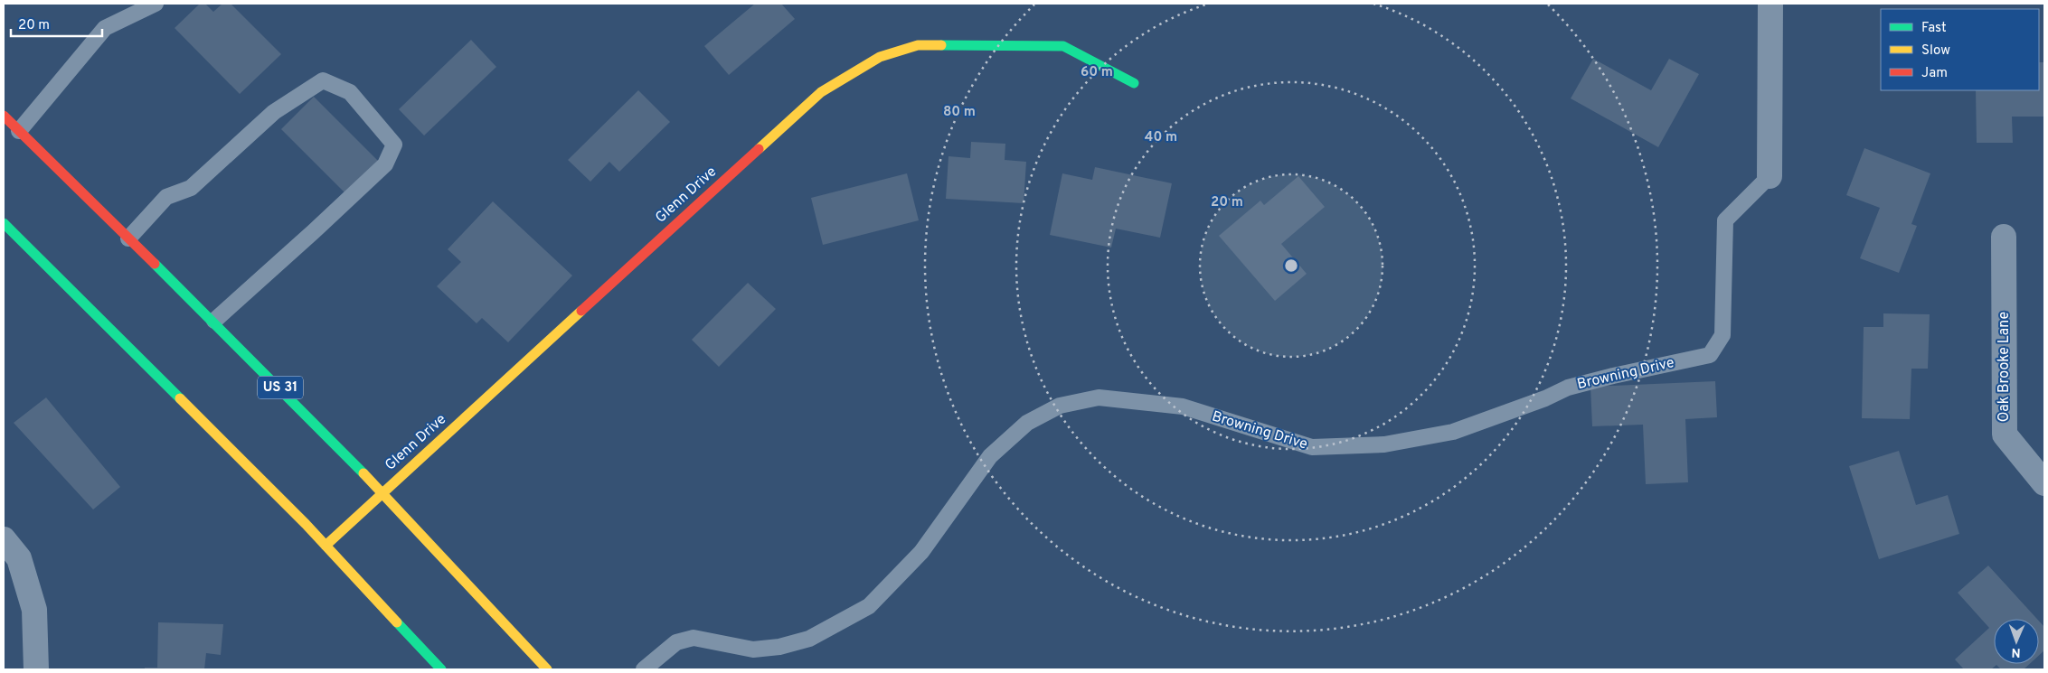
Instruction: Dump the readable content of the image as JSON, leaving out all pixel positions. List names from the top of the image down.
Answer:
{
  "streets": {
    "main road": ["Glenn Drive", "US 31"],
    "street": ["Oak Brooke Lane", "Browning Drive"]
  },
  "crossings": [
    ["Glenn Drive", "US 31"]
  ],
  "legend": ["Fast", "Slow", "Jam"],
  "scale_bar": "20 m",
  "north": "bottom",
  "rings": [
    "60 m",
    "80 m",
    "40 m",
    "20 m"
  ]
}
